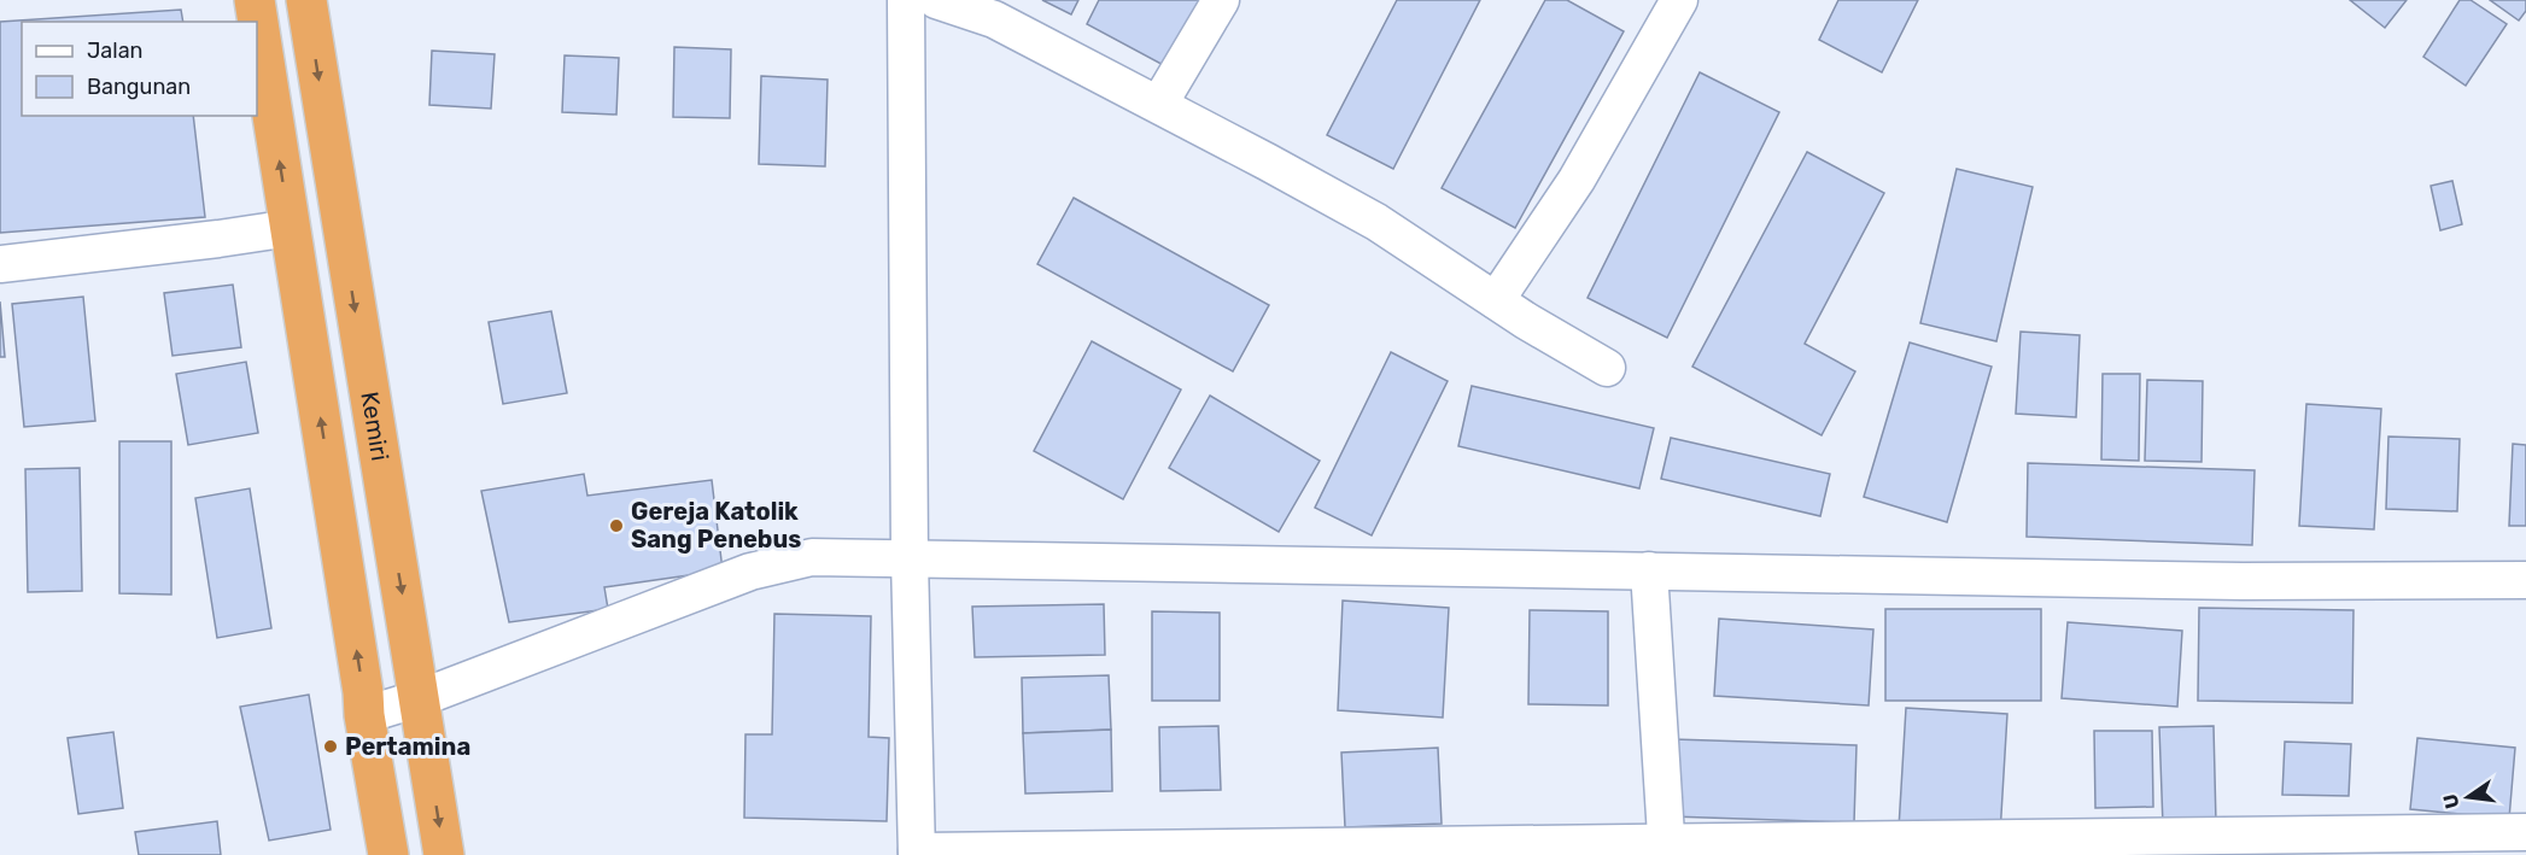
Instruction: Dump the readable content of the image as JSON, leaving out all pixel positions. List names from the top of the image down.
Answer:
{
  "streets": {
    "highway": ["Kemiri"]
  },
  "places": ["Gereja Katolik Sang Penebus", "Pertamina"],
  "legend": ["Jalan", "Bangunan"],
  "north": "left"
}
